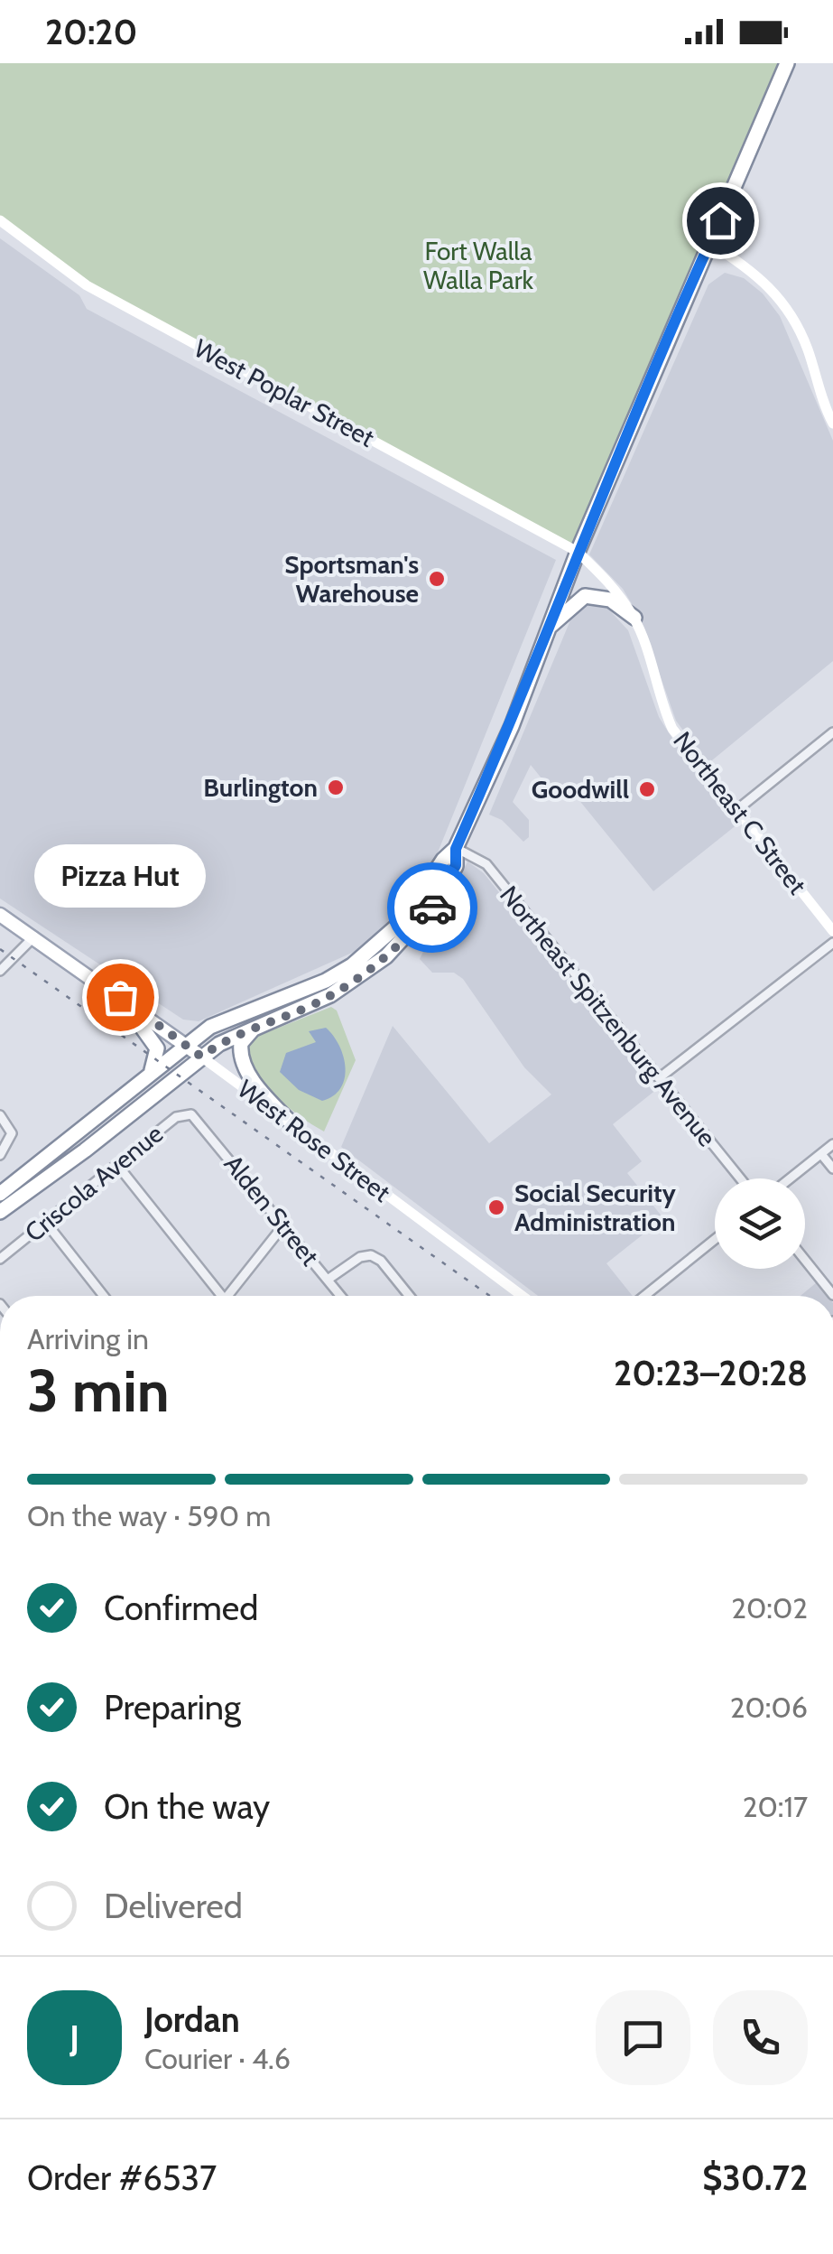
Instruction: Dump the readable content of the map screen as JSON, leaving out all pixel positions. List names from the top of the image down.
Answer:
{
  "streets": {
    "main road": ["West Poplar Street", "Northeast C Street", "West Rose Street"],
    "street": ["Northeast Spitzenburg Avenue", "Criscola Avenue", "Alden Street"]
  },
  "crossings": [
    ["West Poplar Street", "Northeast C Street"],
    ["Criscola Avenue", "Alden Street"]
  ],
  "parks": ["Fort Walla Walla Park"],
  "places": [
    "Sportsman's Warehouse",
    "Burlington",
    "Goodwill",
    "Pizza Hut",
    "Social Security Administration"
  ],
  "page": {
    "status": "20:20",
    "bubble": "Pizza Hut",
    "heading": ["3 min", "Arriving in", "20:23–20:28"],
    "panel": [
      "Jordan",
      "Courier · 4.6",
      "Order #6537",
      "$30.72"
    ],
    "bar": "On the way · 590 m",
    "list": [
      ["Confirmed", "20:02"],
      ["Preparing", "20:06"],
      ["On the way", "20:17"],
      "Delivered"
    ],
    "round": "J"
  }
}
